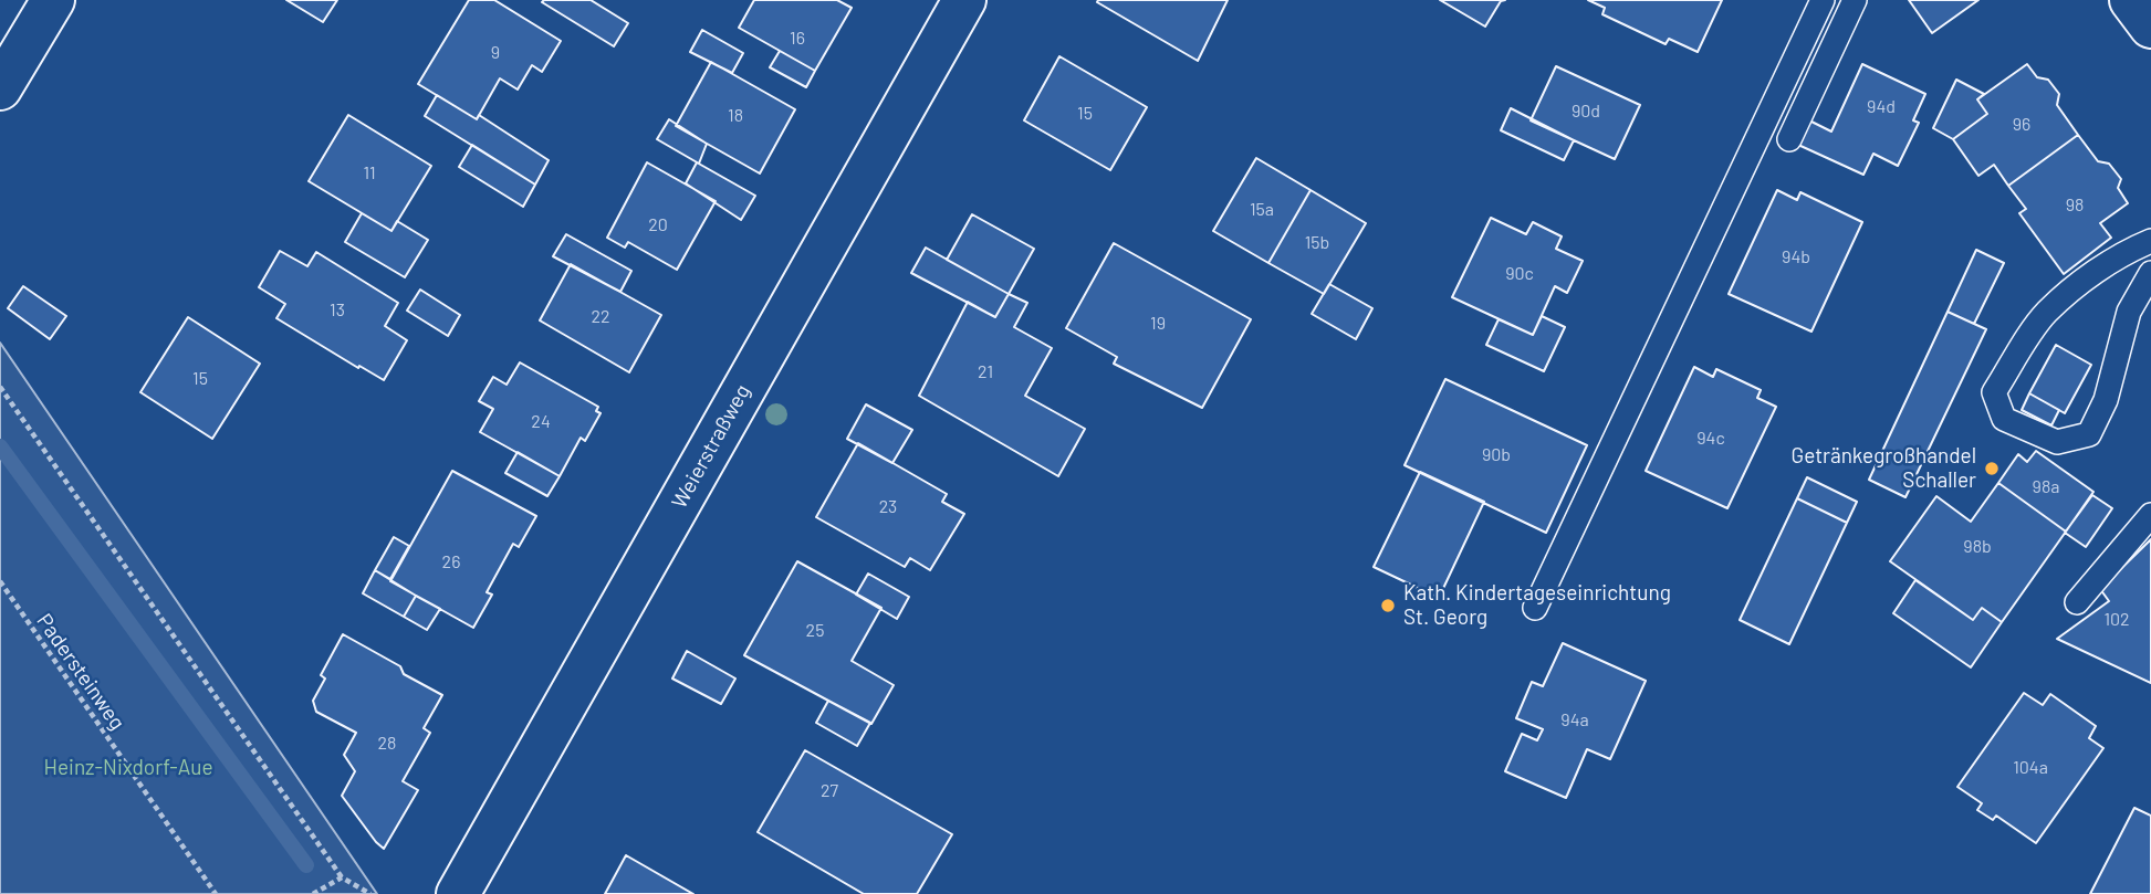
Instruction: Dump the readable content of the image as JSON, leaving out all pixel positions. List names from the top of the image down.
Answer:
{
  "streets": {
    "street": ["Weierstraßweg"],
    "path": ["Padersteinweg"]
  },
  "parks": ["Heinz-Nixdorf-Aue"],
  "places": ["Getränkegroßhandel Schaller", "Kath. Kindertageseinrichtung St. Georg"],
  "house_numbers": [
    "16",
    "9",
    "94d",
    "90d",
    "15",
    "18",
    "96",
    "11",
    "98",
    "15a",
    "20",
    "15b",
    "94b",
    "90c",
    "13",
    "22",
    "19",
    "21",
    "15",
    "24",
    "94c",
    "90b",
    "98a",
    "23",
    "98b",
    "26",
    "102",
    "25",
    "94a",
    "28",
    "104a",
    "27"
  ]
}
